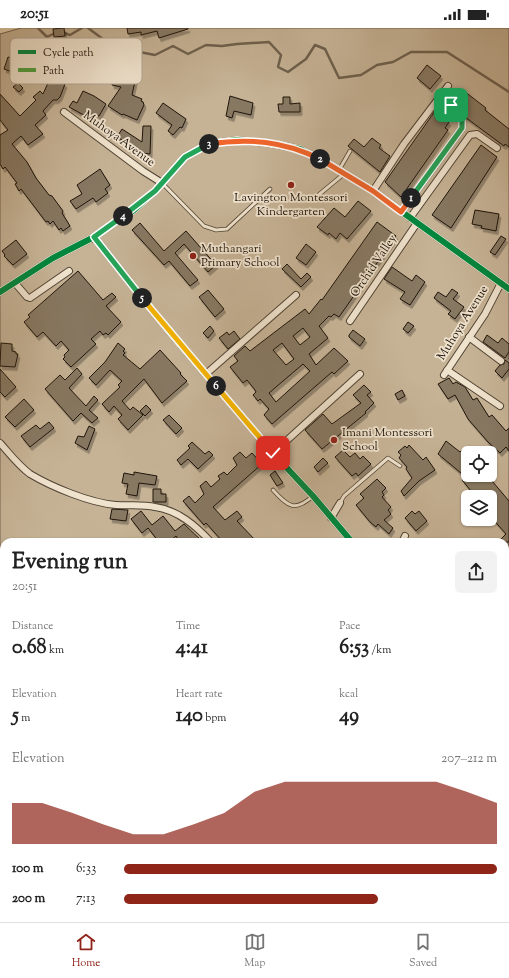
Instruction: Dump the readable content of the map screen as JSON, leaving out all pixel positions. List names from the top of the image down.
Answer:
{
  "streets": {
    "street": ["Muhoya Avenue", "Orchid Valley"]
  },
  "places": ["Lavington Montessori Kindergarten", "Muthangari Primary School", "Imani Montessori School"],
  "legend": ["Cycle path", "Path"],
  "page": {
    "status": "20:51",
    "pins": [
      "3",
      "2",
      "1",
      "4",
      "5",
      "6"
    ],
    "heading": ["Evening run", "20:51"],
    "stats": [
      ["Distance", "0.68 km"],
      ["Time", "4:41"],
      ["Pace", "6:53 /km"],
      ["Elevation", "5 m"],
      ["Heart rate", "140 bpm"],
      ["kcal", "49"]
    ],
    "chart": ["Elevation", "207–212 m"],
    "list": [
      {
        "name": "100 m",
        "note": "6:33"
      },
      {
        "name": "200 m",
        "note": "7:13"
      }
    ],
    "tabs": ["Home", "Map", "Saved"]
  }
}
